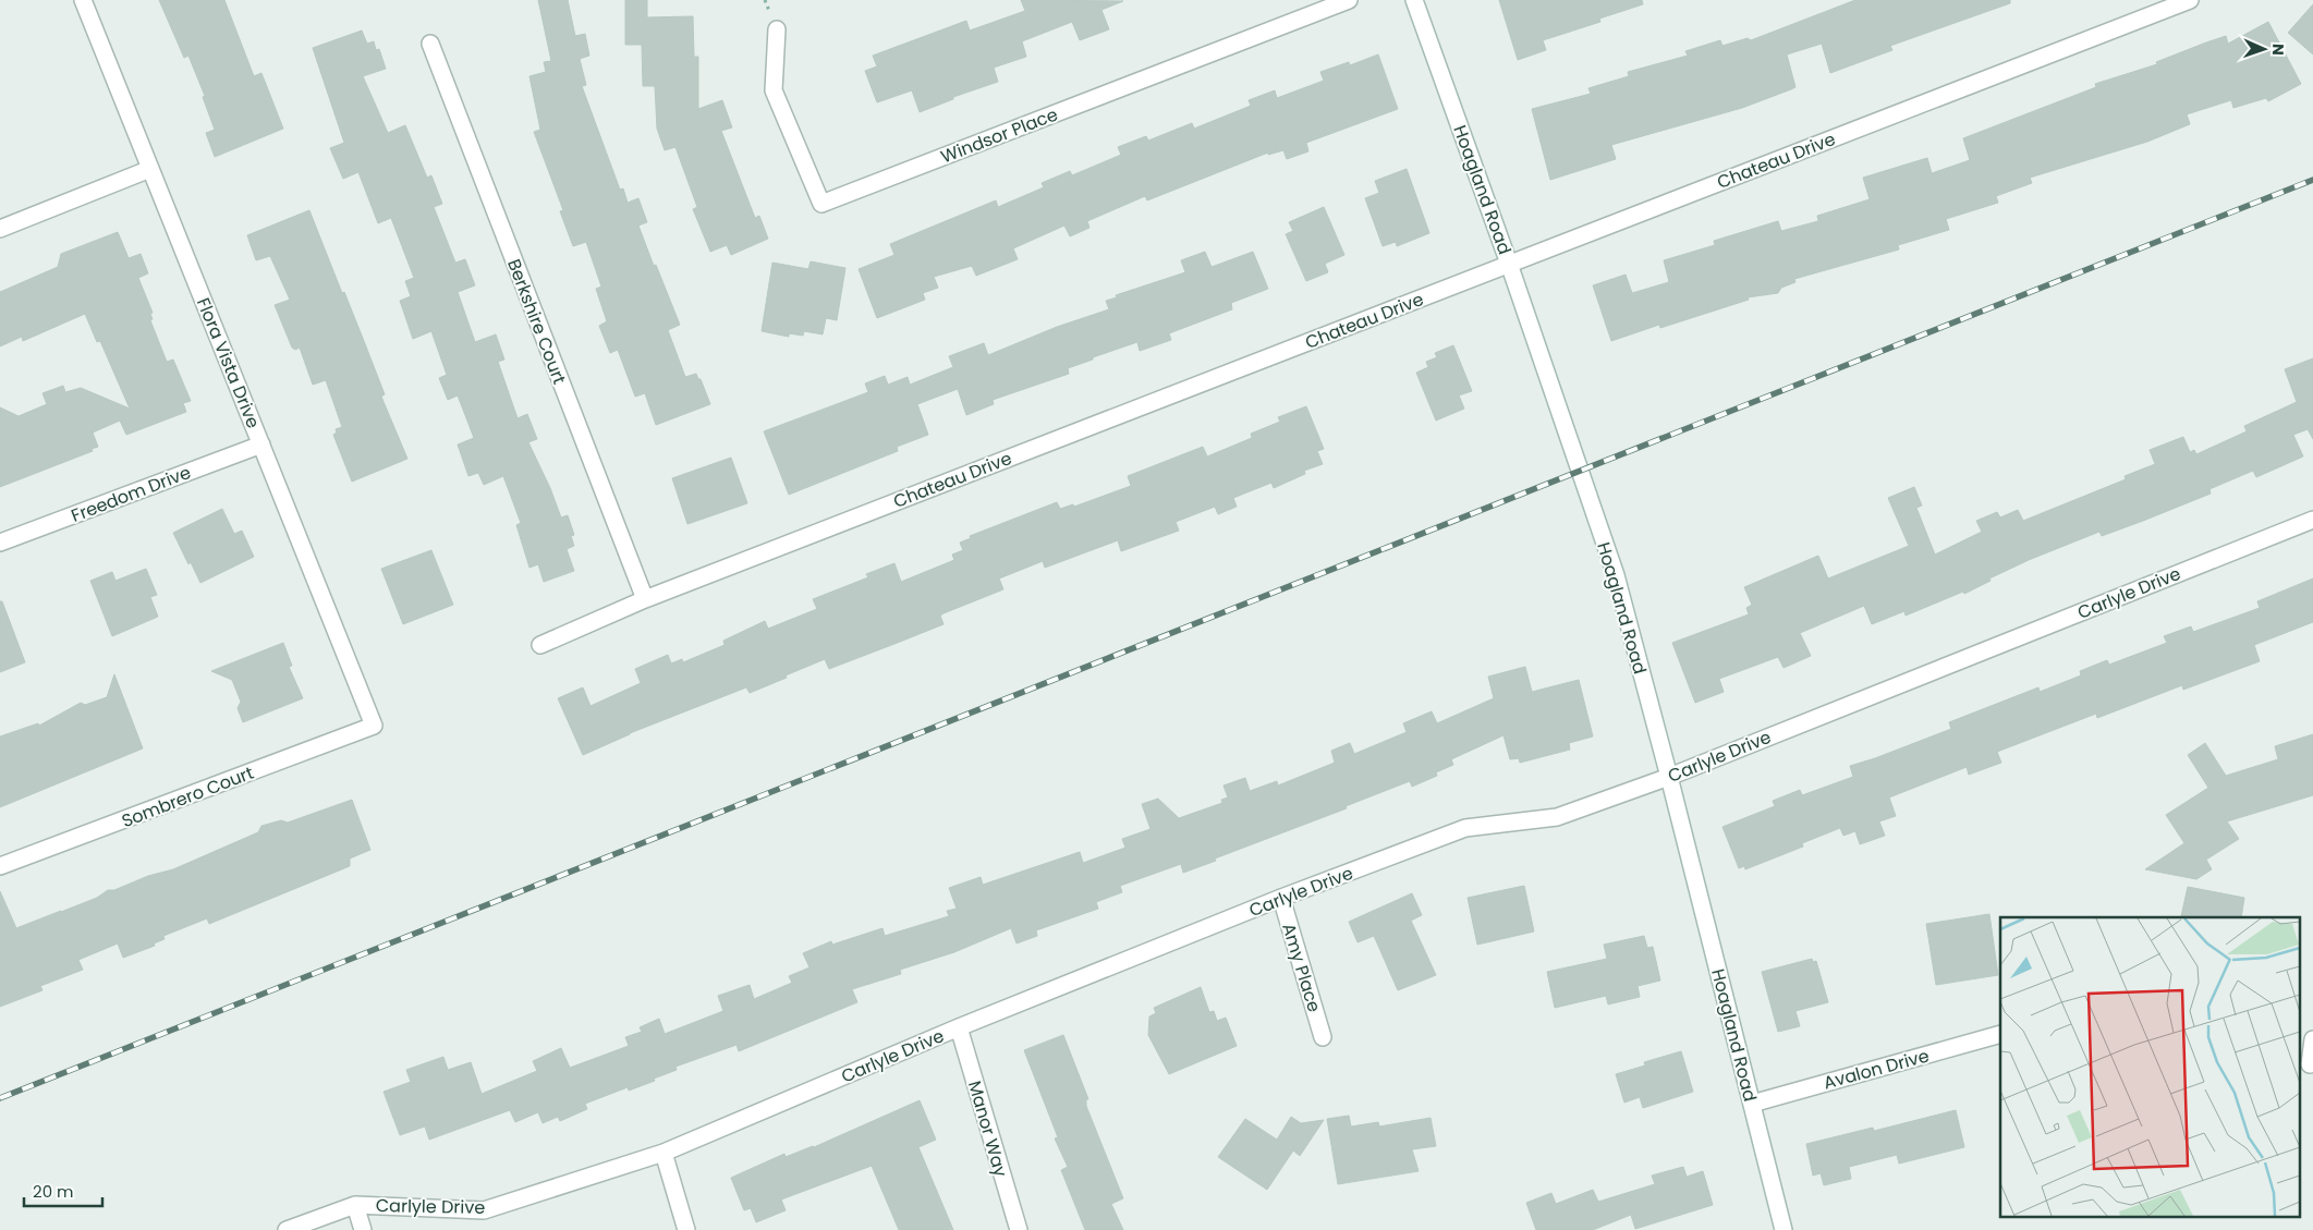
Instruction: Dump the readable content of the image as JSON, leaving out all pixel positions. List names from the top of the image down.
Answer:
{
  "streets": {
    "street": [
      "Windsor Place",
      "Chateau Drive",
      "Hoagland Road",
      "Berkshire Court",
      "Flora Vista Drive",
      "Freedom Drive",
      "Carlyle Drive",
      "Sombrero Court",
      "Amy Place",
      "Avalon Drive",
      "Manor Way"
    ]
  },
  "crossings": [
    ["Chateau Drive", "Hoagland Road"],
    ["Chateau Drive", "Berkshire Court"],
    ["Hoagland Road", "Carlyle Drive"],
    ["Hoagland Road", "Avalon Drive"],
    ["Flora Vista Drive", "Freedom Drive"],
    ["Flora Vista Drive", "Sombrero Court"],
    ["Carlyle Drive", "Amy Place"],
    ["Carlyle Drive", "Manor Way"]
  ],
  "scale_bar": "20 m",
  "north": "right"
}
